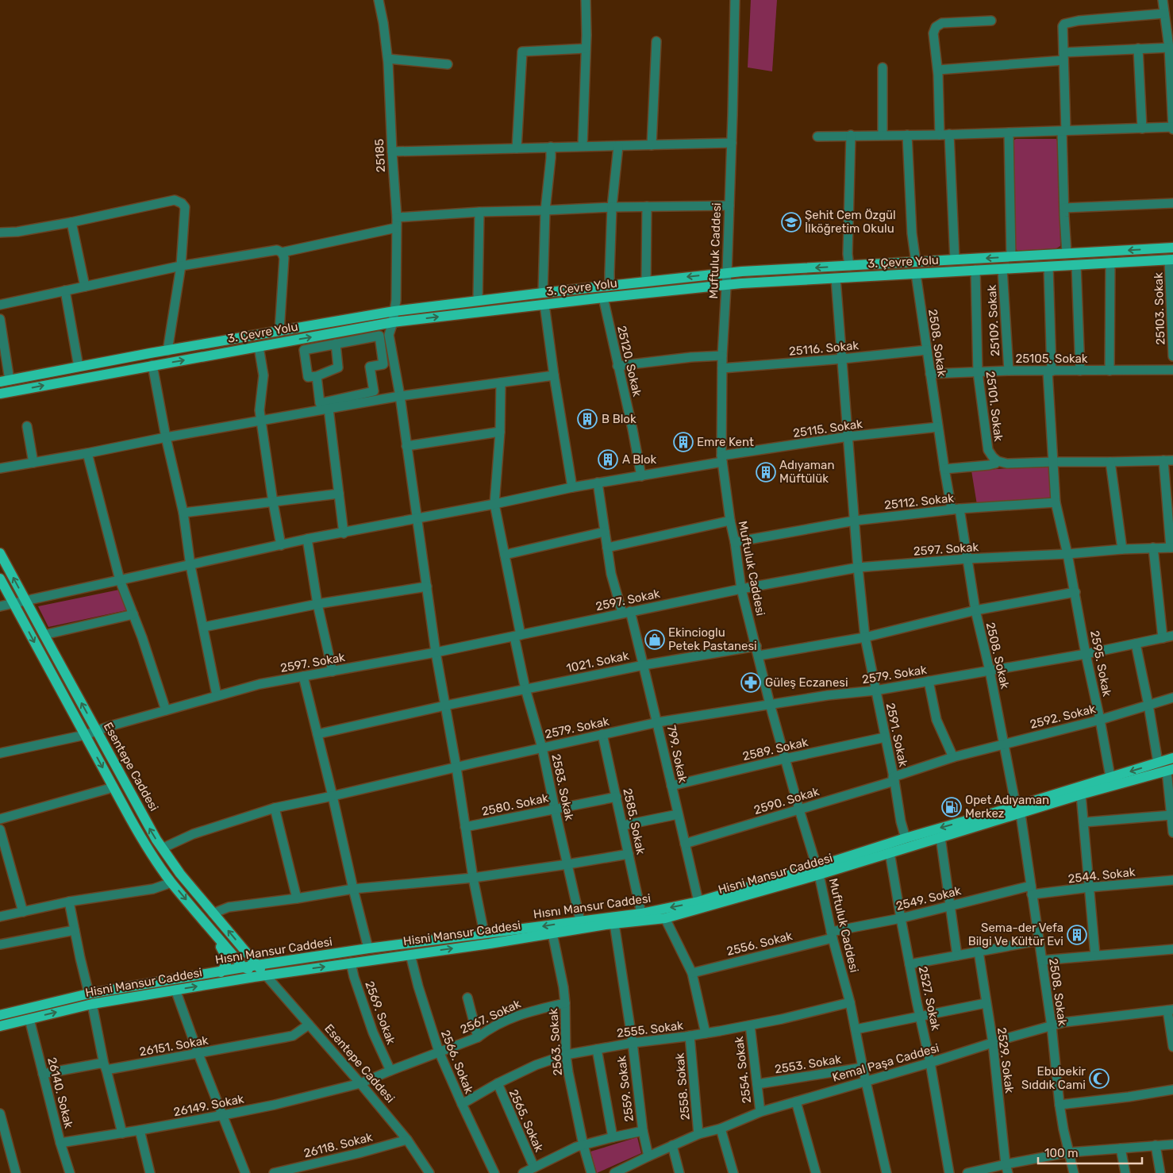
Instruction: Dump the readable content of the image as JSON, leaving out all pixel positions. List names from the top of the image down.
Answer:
{
  "streets": {
    "main road": [
      "3. Çevre Yolu",
      "Esentepe Caddesi",
      "Hisni Mansur Caddesi",
      "Hısnı Mansur Caddesi"
    ],
    "street": [
      "25185",
      "Muftuluk Caddesi",
      "25103. Sokak",
      "25109. Sokak",
      "2508. Sokak",
      "25116. Sokak",
      "25105. Sokak",
      "25120. Sokak",
      "25101. Sokak",
      "25115. Sokak",
      "25112. Sokak",
      "2597. Sokak",
      "1021. Sokak",
      "2595. Sokak",
      "2579. Sokak",
      "2592. Sokak",
      "2591. Sokak",
      "2589. Sokak",
      "799. Sokak",
      "2583. Sokak",
      "2590. Sokak",
      "2580. Sokak",
      "2585. Sokak",
      "2544. Sokak",
      "2549. Sokak",
      "2556. Sokak",
      "2527. Sokak",
      "2569. Sokak",
      "2567. Sokak",
      "2555. Sokak",
      "2563. Sokak",
      "26151. Sokak",
      "2529. Sokak",
      "2566. Sokak",
      "Kemal Paşa Caddesi",
      "2553. Sokak",
      "2554. Sokak",
      "2558. Sokak",
      "2559. Sokak",
      "26140. Sokak",
      "26149. Sokak",
      "2565. Sokak",
      "26118. Sokak"
    ]
  },
  "crossings": [
    ["25185", "3. Çevre Yolu"],
    ["25185", "25115. Sokak"],
    ["25185", "2597. Sokak"],
    ["25185", "1021. Sokak"],
    ["25185", "2579. Sokak"],
    ["25185", "2580. Sokak"],
    ["25185", "Hısnı Mansur Caddesi"],
    ["Muftuluk Caddesi", "3. Çevre Yolu"],
    ["Muftuluk Caddesi", "25116. Sokak"],
    ["Muftuluk Caddesi", "25115. Sokak"],
    ["Muftuluk Caddesi", "25112. Sokak"],
    ["Muftuluk Caddesi", "2597. Sokak"],
    ["Muftuluk Caddesi", "1021. Sokak"],
    ["Muftuluk Caddesi", "2579. Sokak"],
    ["Muftuluk Caddesi", "2589. Sokak"],
    ["Muftuluk Caddesi", "2590. Sokak"],
    ["Muftuluk Caddesi", "Hisni Mansur Caddesi"],
    ["Muftuluk Caddesi", "2549. Sokak"],
    ["Muftuluk Caddesi", "Hısnı Mansur Caddesi"],
    ["Muftuluk Caddesi", "2556. Sokak"],
    ["Muftuluk Caddesi", "2555. Sokak"],
    ["Muftuluk Caddesi", "Kemal Paşa Caddesi"],
    ["Muftuluk Caddesi", "2553. Sokak"],
    ["3. Çevre Yolu", "25103. Sokak"],
    ["3. Çevre Yolu", "25109. Sokak"],
    ["3. Çevre Yolu", "2508. Sokak"],
    ["3. Çevre Yolu", "25120. Sokak"],
    ["3. Çevre Yolu", "25101. Sokak"],
    ["3. Çevre Yolu", "2591. Sokak"],
    ["25109. Sokak", "25105. Sokak"],
    ["2508. Sokak", "25116. Sokak"],
    ["2508. Sokak", "25105. Sokak"],
    ["2508. Sokak", "25115. Sokak"],
    ["2508. Sokak", "25112. Sokak"],
    ["2508. Sokak", "2597. Sokak"],
    ["2508. Sokak", "1021. Sokak"],
    ["2508. Sokak", "2579. Sokak"],
    ["2508. Sokak", "2592. Sokak"],
    ["2508. Sokak", "Hisni Mansur Caddesi"],
    ["2508. Sokak", "2544. Sokak"],
    ["2508. Sokak", "2549. Sokak"],
    ["2508. Sokak", "Hısnı Mansur Caddesi"],
    ["2508. Sokak", "Kemal Paşa Caddesi"],
    ["25116. Sokak", "2591. Sokak"],
    ["25105. Sokak", "25101. Sokak"],
    ["25120. Sokak", "25115. Sokak"],
    ["25115. Sokak", "2591. Sokak"],
    ["25115. Sokak", "799. Sokak"],
    ["25115. Sokak", "Esentepe Caddesi"],
    ["25115. Sokak", "2583. Sokak"],
    ["25112. Sokak", "2591. Sokak"],
    ["2597. Sokak", "2595. Sokak"],
    ["2597. Sokak", "2591. Sokak"],
    ["2597. Sokak", "799. Sokak"],
    ["2597. Sokak", "Esentepe Caddesi"],
    ["2597. Sokak", "2583. Sokak"],
    ["1021. Sokak", "2595. Sokak"],
    ["1021. Sokak", "2591. Sokak"],
    ["1021. Sokak", "799. Sokak"],
    ["1021. Sokak", "2583. Sokak"],
    ["2595. Sokak", "2579. Sokak"],
    ["2595. Sokak", "2592. Sokak"],
    ["2595. Sokak", "Hısnı Mansur Caddesi"],
    ["2579. Sokak", "2591. Sokak"],
    ["2579. Sokak", "799. Sokak"],
    ["2579. Sokak", "Esentepe Caddesi"],
    ["2579. Sokak", "2583. Sokak"],
    ["2579. Sokak", "2585. Sokak"],
    ["2592. Sokak", "2590. Sokak"],
    ["2591. Sokak", "2589. Sokak"],
    ["2591. Sokak", "2590. Sokak"],
    ["2591. Sokak", "Hısnı Mansur Caddesi"],
    ["2589. Sokak", "799. Sokak"],
    ["799. Sokak", "2590. Sokak"],
    ["799. Sokak", "Hısnı Mansur Caddesi"],
    ["Esentepe Caddesi", "Hisni Mansur Caddesi"],
    ["Esentepe Caddesi", "Hısnı Mansur Caddesi"],
    ["Esentepe Caddesi", "2567. Sokak"],
    ["Esentepe Caddesi", "26151. Sokak"],
    ["Esentepe Caddesi", "26149. Sokak"],
    ["Esentepe Caddesi", "26118. Sokak"],
    ["2583. Sokak", "2580. Sokak"],
    ["2583. Sokak", "Hısnı Mansur Caddesi"],
    ["2580. Sokak", "2585. Sokak"],
    ["2585. Sokak", "Hısnı Mansur Caddesi"],
    ["Hisni Mansur Caddesi", "Hısnı Mansur Caddesi"],
    ["Hisni Mansur Caddesi", "2527. Sokak"],
    ["Hisni Mansur Caddesi", "2569. Sokak"],
    ["Hisni Mansur Caddesi", "2563. Sokak"],
    ["Hisni Mansur Caddesi", "2566. Sokak"],
    ["Hisni Mansur Caddesi", "2559. Sokak"],
    ["Hisni Mansur Caddesi", "26140. Sokak"],
    ["2544. Sokak", "2549. Sokak"],
    ["2549. Sokak", "2556. Sokak"],
    ["2549. Sokak", "2527. Sokak"],
    ["2527. Sokak", "Kemal Paşa Caddesi"],
    ["2569. Sokak", "2567. Sokak"],
    ["2567. Sokak", "2563. Sokak"],
    ["2567. Sokak", "2566. Sokak"],
    ["2567. Sokak", "26149. Sokak"],
    ["2555. Sokak", "2563. Sokak"],
    ["2555. Sokak", "2566. Sokak"],
    ["2555. Sokak", "2554. Sokak"],
    ["2555. Sokak", "2558. Sokak"],
    ["2555. Sokak", "2559. Sokak"],
    ["2555. Sokak", "2565. Sokak"],
    ["26151. Sokak", "26140. Sokak"],
    ["2529. Sokak", "Kemal Paşa Caddesi"],
    ["Kemal Paşa Caddesi", "2554. Sokak"],
    ["Kemal Paşa Caddesi", "2558. Sokak"],
    ["Kemal Paşa Caddesi", "2559. Sokak"],
    ["2553. Sokak", "2554. Sokak"],
    ["26140. Sokak", "26149. Sokak"]
  ],
  "places": {
    "school or university": ["Şehit Cem Özgül İlköğretim Okulu"],
    "building": [
      "B Blok",
      "Emre Kent",
      "A Blok",
      "Adıyaman Müftülük",
      "Sema-der Vefa Bilgi Ve Kültür Evi"
    ],
    "shop": ["Ekincioglu Petek Pastanesi"],
    "pharmacy": ["Güleş Eczanesi"],
    "fuel station": ["Opet Adıyaman Merkez"],
    "mosque": ["Ebubekir Sıddık Cami"]
  },
  "scale_bar": "100 m"
}
